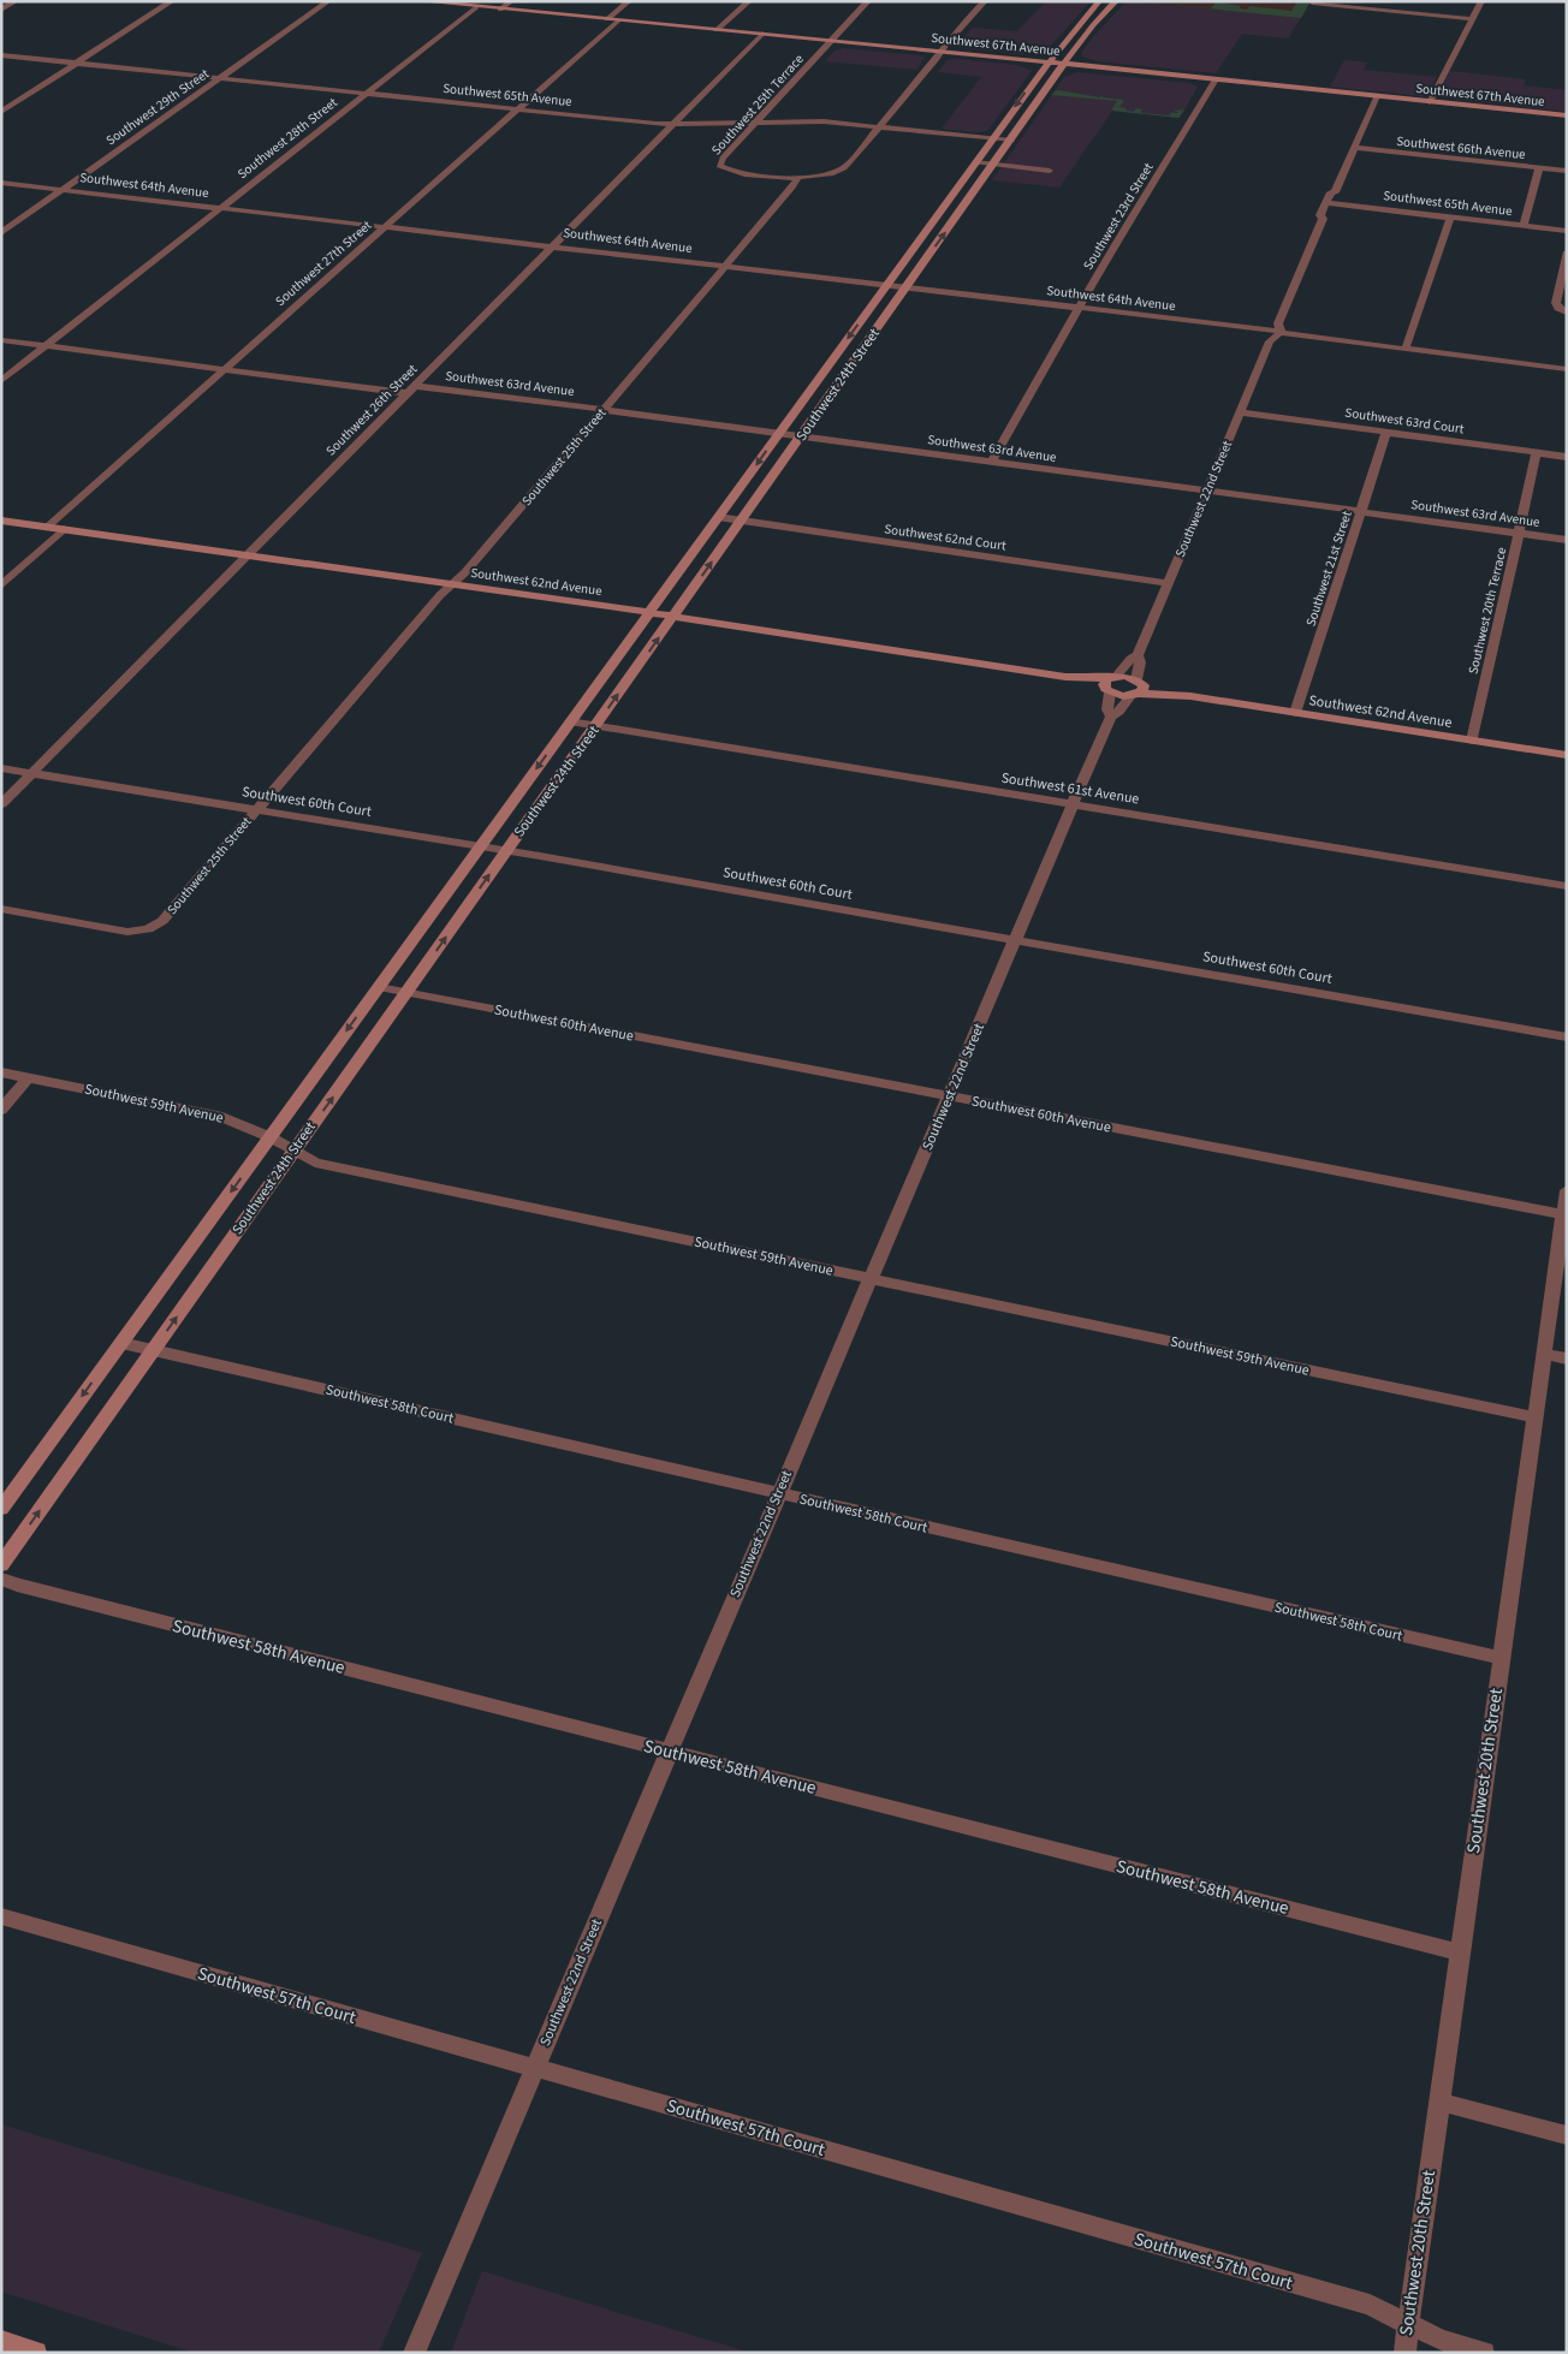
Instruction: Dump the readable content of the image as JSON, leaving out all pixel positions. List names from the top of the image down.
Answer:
{
  "streets": {
    "main road": ["Southwest 67th Avenue", "Southwest 24th Street", "Southwest 62nd Avenue"],
    "street": [
      "Southwest 65th Avenue",
      "Southwest 25th Terrace",
      "Southwest 29th Street",
      "Southwest 28th Street",
      "Southwest 66th Avenue",
      "Southwest 64th Avenue",
      "Southwest 23rd Street",
      "Southwest 27th Street",
      "Southwest 63rd Avenue",
      "Southwest 26th Street",
      "Southwest 63rd Court",
      "Southwest 25th Street",
      "Southwest 22nd Street",
      "Southwest 62nd Court",
      "Southwest 21st Street",
      "Southwest 20th Terrace",
      "Southwest 61st Avenue",
      "Southwest 60th Court",
      "Southwest 60th Avenue",
      "Southwest 59th Avenue",
      "Southwest 58th Court",
      "Southwest 58th Avenue",
      "Southwest 20th Street",
      "Southwest 57th Court"
    ]
  },
  "crossings": [
    ["Southwest 67th Avenue", "Southwest 25th Terrace"],
    ["Southwest 67th Avenue", "Southwest 28th Street"],
    ["Southwest 67th Avenue", "Southwest 23rd Street"],
    ["Southwest 67th Avenue", "Southwest 27th Street"],
    ["Southwest 67th Avenue", "Southwest 24th Street"],
    ["Southwest 67th Avenue", "Southwest 26th Street"],
    ["Southwest 65th Avenue", "Southwest 25th Terrace"],
    ["Southwest 65th Avenue", "Southwest 29th Street"],
    ["Southwest 65th Avenue", "Southwest 28th Street"],
    ["Southwest 65th Avenue", "Southwest 27th Street"],
    ["Southwest 65th Avenue", "Southwest 24th Street"],
    ["Southwest 65th Avenue", "Southwest 26th Street"],
    ["Southwest 65th Avenue", "Southwest 22nd Street"],
    ["Southwest 25th Terrace", "Southwest 25th Street"],
    ["Southwest 29th Street", "Southwest 64th Avenue"],
    ["Southwest 28th Street", "Southwest 64th Avenue"],
    ["Southwest 28th Street", "Southwest 63rd Avenue"],
    ["Southwest 64th Avenue", "Southwest 23rd Street"],
    ["Southwest 64th Avenue", "Southwest 27th Street"],
    ["Southwest 64th Avenue", "Southwest 24th Street"],
    ["Southwest 64th Avenue", "Southwest 26th Street"],
    ["Southwest 64th Avenue", "Southwest 25th Street"],
    ["Southwest 64th Avenue", "Southwest 22nd Street"],
    ["Southwest 23rd Street", "Southwest 63rd Avenue"],
    ["Southwest 27th Street", "Southwest 63rd Avenue"],
    ["Southwest 27th Street", "Southwest 62nd Avenue"],
    ["Southwest 63rd Avenue", "Southwest 24th Street"],
    ["Southwest 63rd Avenue", "Southwest 26th Street"],
    ["Southwest 63rd Avenue", "Southwest 25th Street"],
    ["Southwest 63rd Avenue", "Southwest 22nd Street"],
    ["Southwest 63rd Avenue", "Southwest 21st Street"],
    ["Southwest 63rd Avenue", "Southwest 20th Terrace"],
    ["Southwest 24th Street", "Southwest 62nd Court"],
    ["Southwest 24th Street", "Southwest 62nd Avenue"],
    ["Southwest 24th Street", "Southwest 61st Avenue"],
    ["Southwest 24th Street", "Southwest 60th Court"],
    ["Southwest 24th Street", "Southwest 60th Avenue"],
    ["Southwest 24th Street", "Southwest 59th Avenue"],
    ["Southwest 24th Street", "Southwest 58th Court"],
    ["Southwest 26th Street", "Southwest 62nd Avenue"],
    ["Southwest 26th Street", "Southwest 60th Court"],
    ["Southwest 63rd Court", "Southwest 22nd Street"],
    ["Southwest 63rd Court", "Southwest 21st Street"],
    ["Southwest 63rd Court", "Southwest 20th Terrace"],
    ["Southwest 25th Street", "Southwest 62nd Avenue"],
    ["Southwest 25th Street", "Southwest 60th Court"],
    ["Southwest 22nd Street", "Southwest 62nd Court"],
    ["Southwest 22nd Street", "Southwest 62nd Avenue"],
    ["Southwest 22nd Street", "Southwest 61st Avenue"],
    ["Southwest 22nd Street", "Southwest 60th Court"],
    ["Southwest 22nd Street", "Southwest 60th Avenue"],
    ["Southwest 22nd Street", "Southwest 59th Avenue"],
    ["Southwest 22nd Street", "Southwest 58th Court"],
    ["Southwest 22nd Street", "Southwest 58th Avenue"],
    ["Southwest 22nd Street", "Southwest 57th Court"],
    ["Southwest 21st Street", "Southwest 62nd Avenue"],
    ["Southwest 62nd Avenue", "Southwest 20th Terrace"],
    ["Southwest 60th Avenue", "Southwest 20th Street"],
    ["Southwest 59th Avenue", "Southwest 20th Street"],
    ["Southwest 58th Court", "Southwest 20th Street"],
    ["Southwest 58th Avenue", "Southwest 20th Street"],
    ["Southwest 20th Street", "Southwest 57th Court"]
  ]
}
